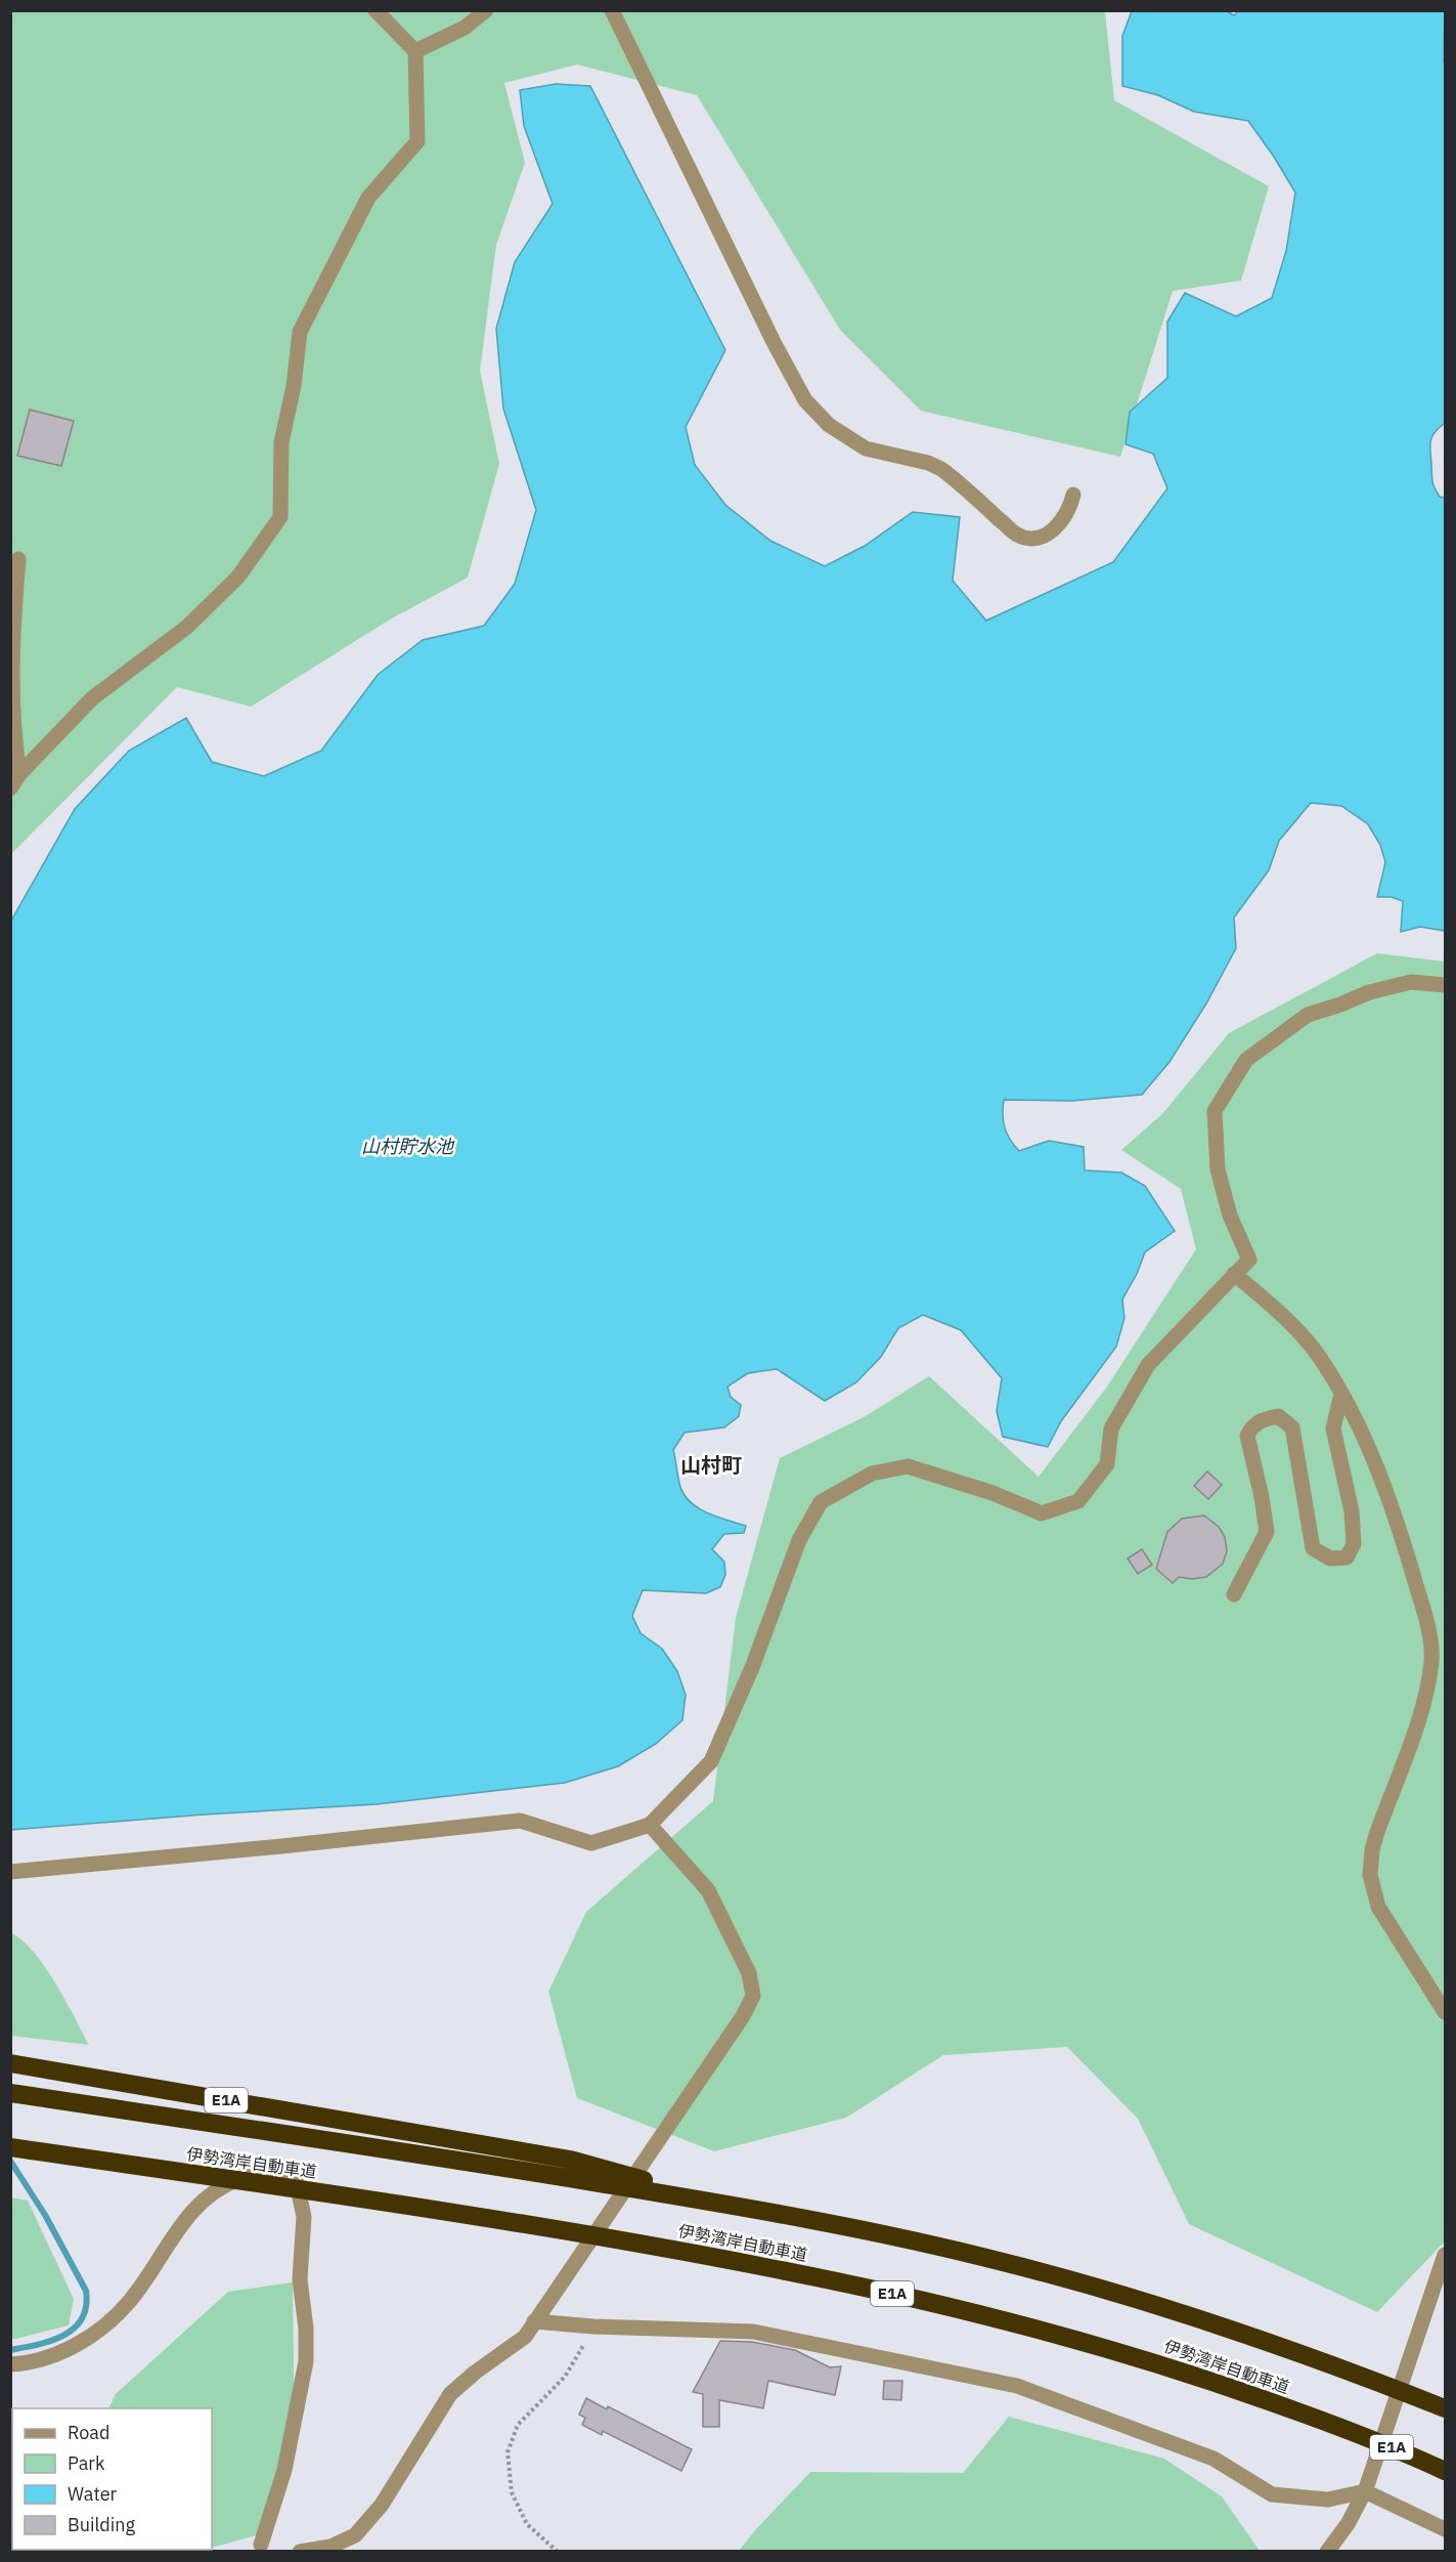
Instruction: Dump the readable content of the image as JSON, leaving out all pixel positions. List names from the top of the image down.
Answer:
{
  "streets": {
    "highway": ["E1A", "伊勢湾岸自動車道"]
  },
  "crossings": [
    ["E1A", "伊勢湾岸自動車道"]
  ],
  "districts": ["山村町"],
  "water": ["山村貯水池"],
  "legend": [
    "Road",
    "Park",
    "Water",
    "Building"
  ]
}
